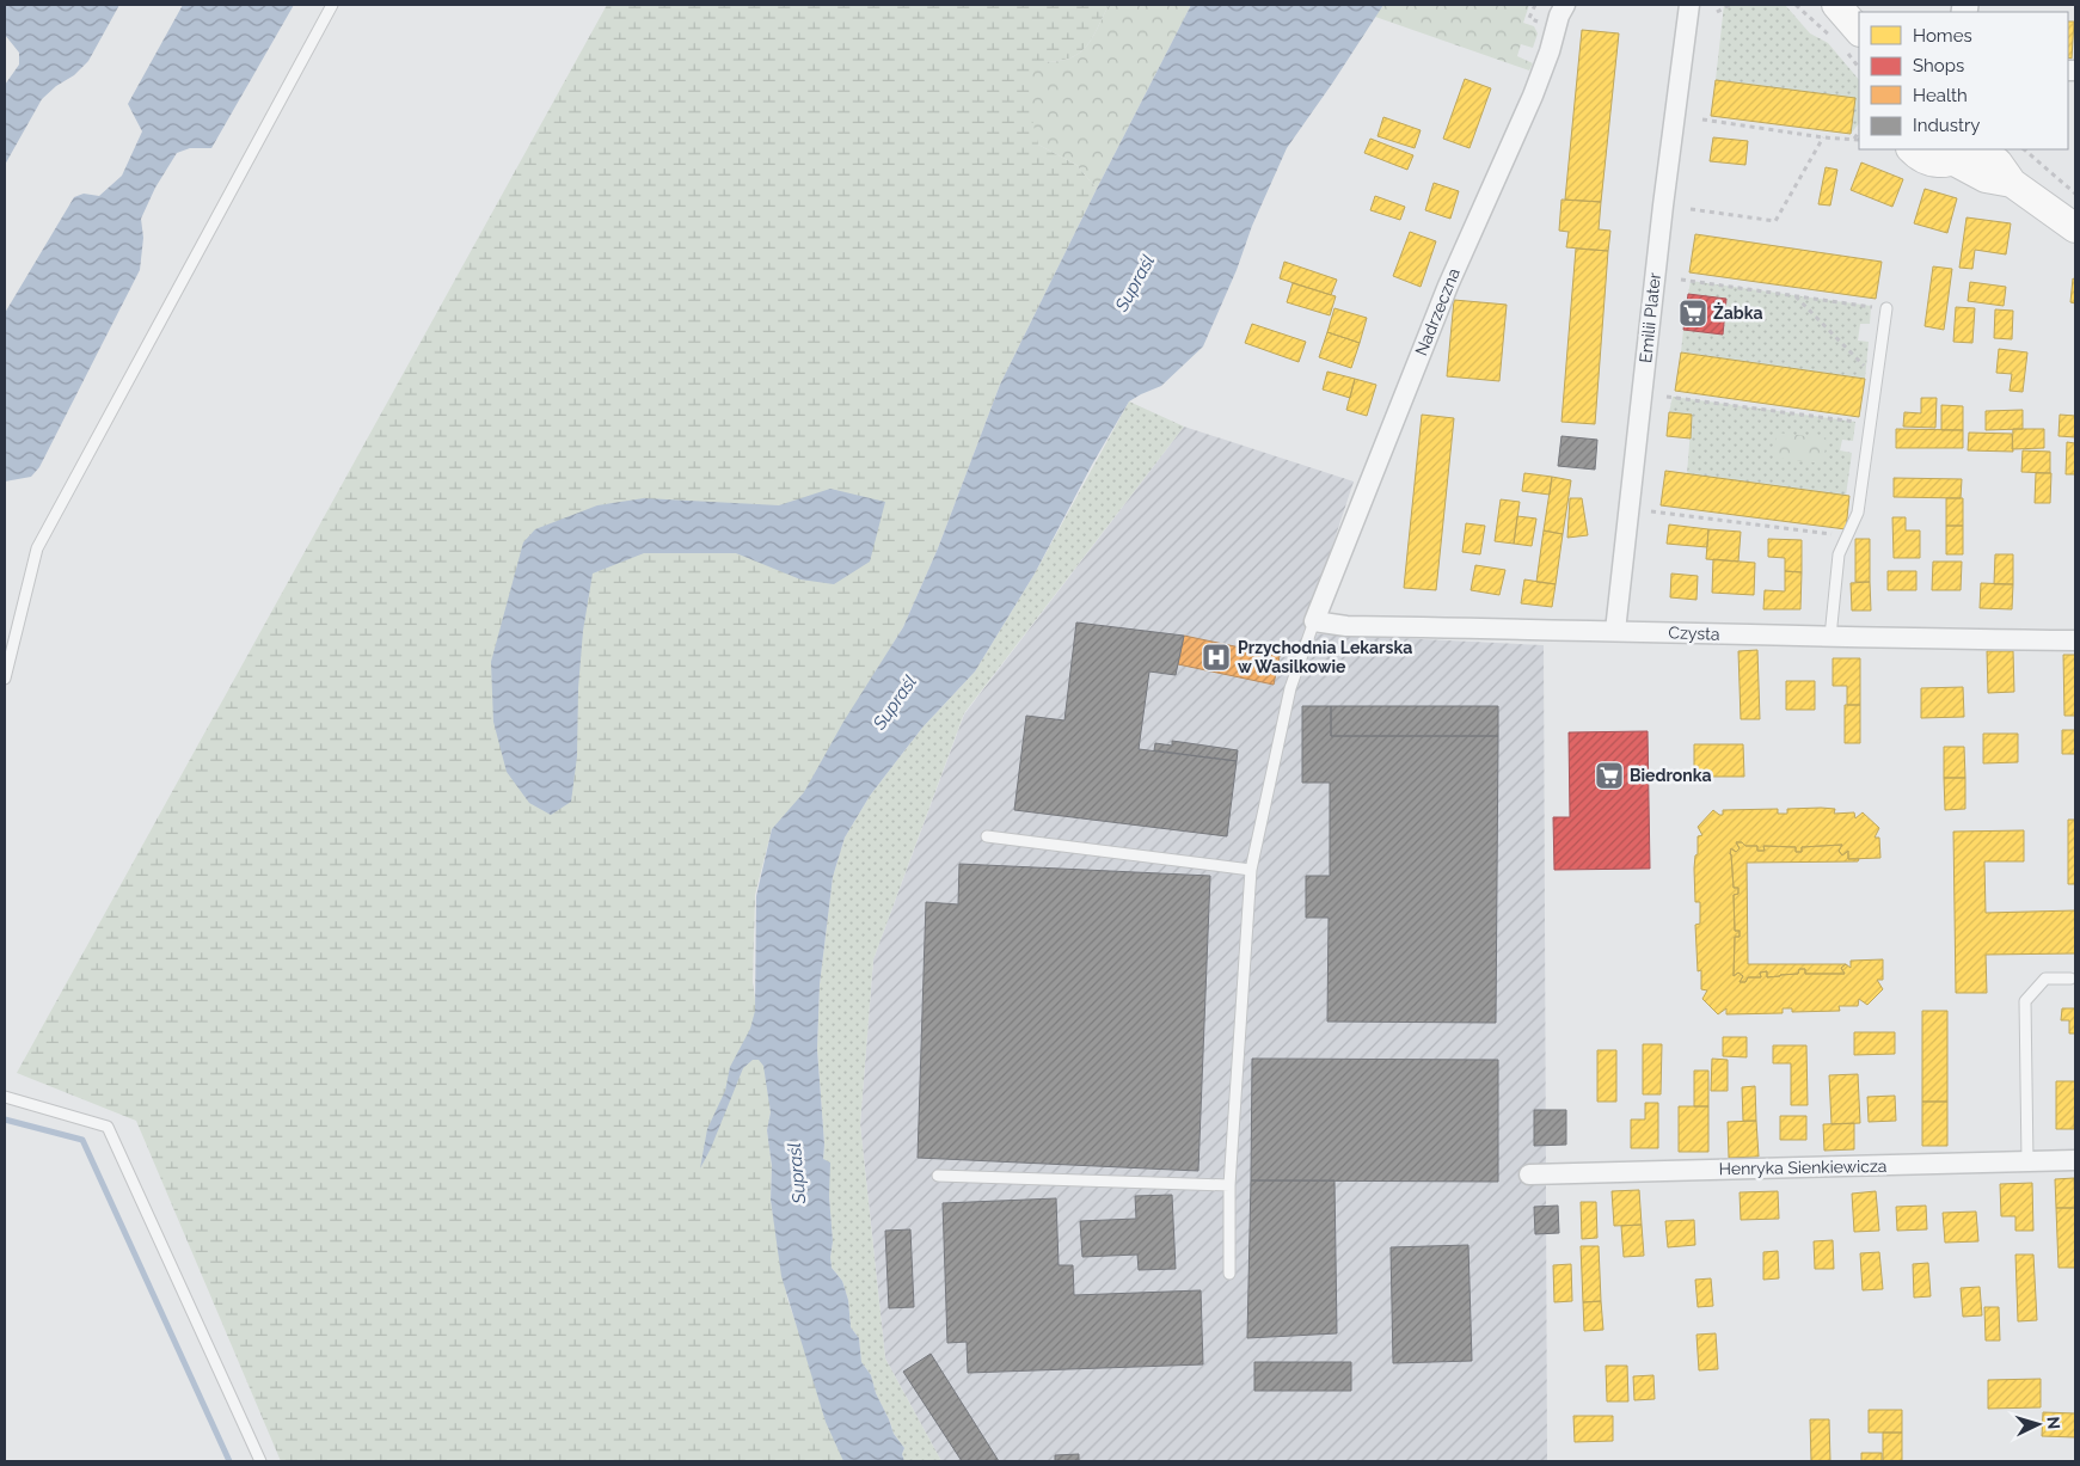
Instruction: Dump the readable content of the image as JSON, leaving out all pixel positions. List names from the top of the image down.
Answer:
{
  "streets": {
    "street": [
      "Nadrzeczna",
      "Emilii Plater",
      "Czysta",
      "Henryka Sienkiewicza"
    ]
  },
  "crossings": [
    ["Nadrzeczna", "Czysta"],
    ["Emilii Plater", "Czysta"]
  ],
  "water": ["Supraśl"],
  "places": {
    "supermarket": ["Żabka", "Biedronka"],
    "hospital": ["Przychodnia Lekarska w Wasilkowie"]
  },
  "legend": [
    "Homes",
    "Shops",
    "Health",
    "Industry"
  ],
  "north": "right"
}
